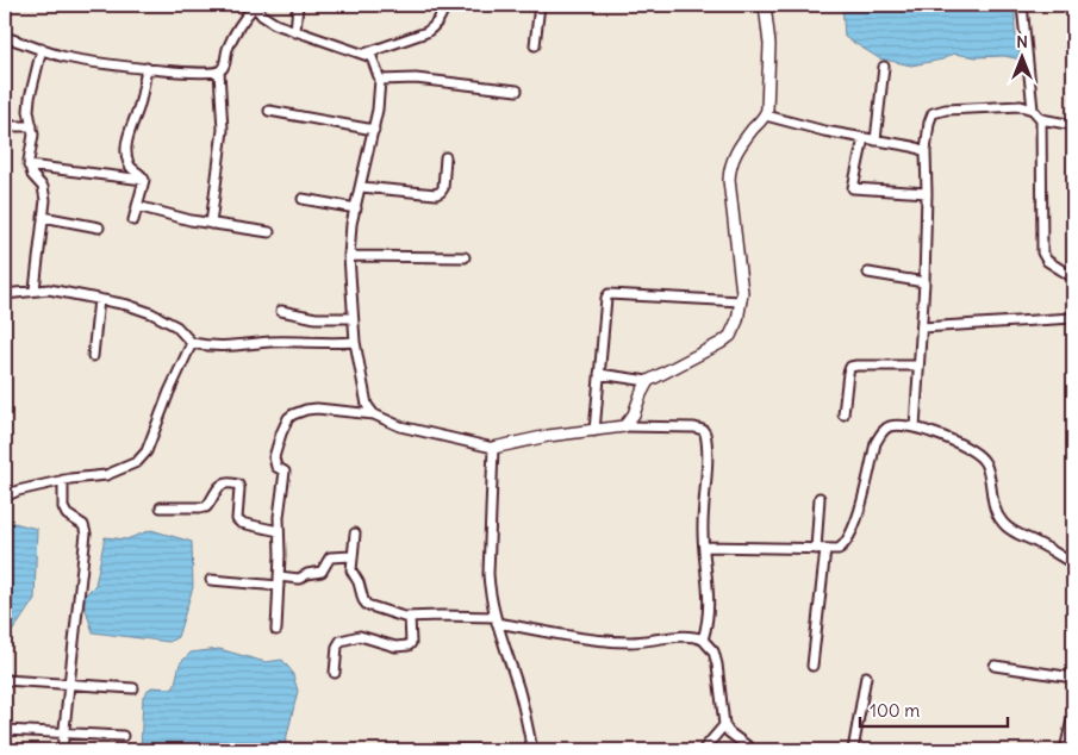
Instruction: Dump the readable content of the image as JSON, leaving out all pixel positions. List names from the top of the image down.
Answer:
{
  "scale_bar": "100 m",
  "north": "top"
}
